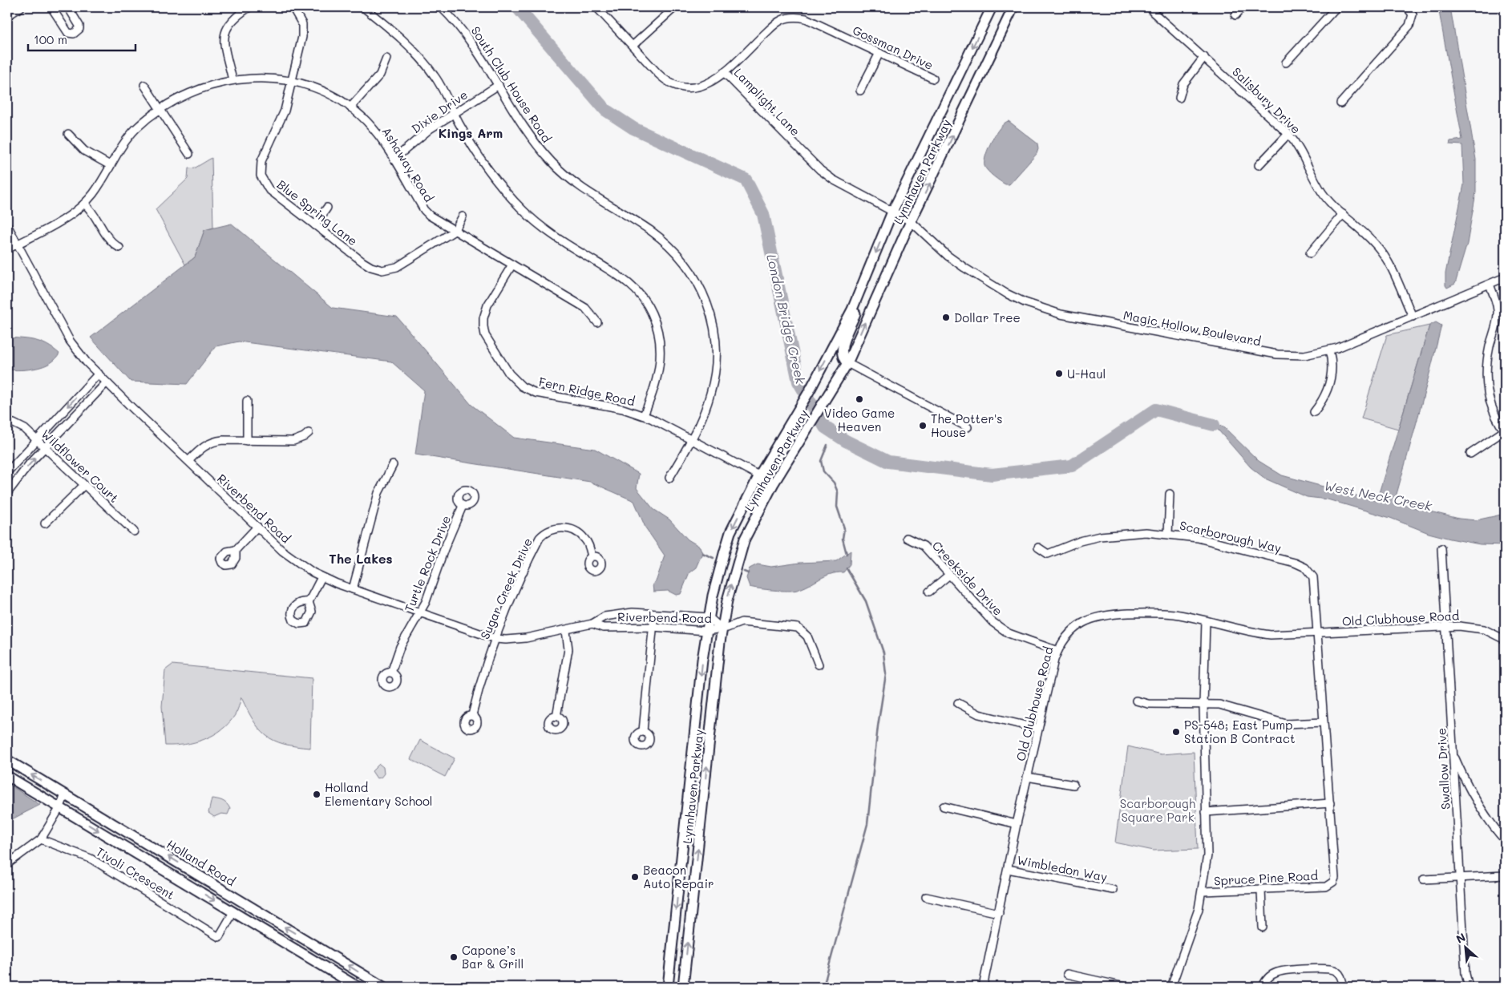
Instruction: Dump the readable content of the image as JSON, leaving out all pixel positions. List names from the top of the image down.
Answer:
{
  "streets": {
    "main road": ["Lynnhaven Parkway", "Holland Road"],
    "street": [
      "Gossman Drive",
      "South Club House Road",
      "Salisbury Drive",
      "Lamplight Lane",
      "Dixie Drive",
      "Ashaway Road",
      "Blue Spring Lane",
      "Magic Hollow Boulevard",
      "Fern Ridge Road",
      "Wildflower Court",
      "Riverbend Road",
      "Scarborough Way",
      "Turtle Rock Drive",
      "Creekside Drive",
      "Sugar Creek Drive",
      "Old Clubhouse Road",
      "Swallow Drive",
      "Wimbledon Way",
      "Tivoli Crescent",
      "Spruce Pine Road"
    ]
  },
  "crossings": [
    ["Gossman Drive", "Lamplight Lane"],
    ["South Club House Road", "Dixie Drive"],
    ["South Club House Road", "Fern Ridge Road"],
    ["Salisbury Drive", "Magic Hollow Boulevard"],
    ["Lamplight Lane", "Lynnhaven Parkway"],
    ["Lamplight Lane", "Magic Hollow Boulevard"],
    ["Dixie Drive", "Ashaway Road"],
    ["Ashaway Road", "Blue Spring Lane"],
    ["Ashaway Road", "Fern Ridge Road"],
    ["Ashaway Road", "Riverbend Road"],
    ["Lynnhaven Parkway", "Magic Hollow Boulevard"],
    ["Lynnhaven Parkway", "Fern Ridge Road"],
    ["Lynnhaven Parkway", "Riverbend Road"],
    ["Riverbend Road", "Turtle Rock Drive"],
    ["Riverbend Road", "Sugar Creek Drive"],
    ["Scarborough Way", "Old Clubhouse Road"],
    ["Creekside Drive", "Old Clubhouse Road"],
    ["Old Clubhouse Road", "Swallow Drive"],
    ["Old Clubhouse Road", "Wimbledon Way"]
  ],
  "districts": ["Kings Arm", "The Lakes"],
  "water": ["London Bridge Creek", "West Neck Creek"],
  "parks": ["Scarborough Square Park"],
  "places": [
    "Dollar Tree",
    "U-Haul",
    "Video Game Heaven",
    "The Potter's House",
    "PS-548; East Pump Station B Contract",
    "Holland Elementary School",
    "Beacon Auto Repair",
    "Capone’s Bar & Grill"
  ],
  "scale_bar": "100 m",
  "north": "top left"
}
